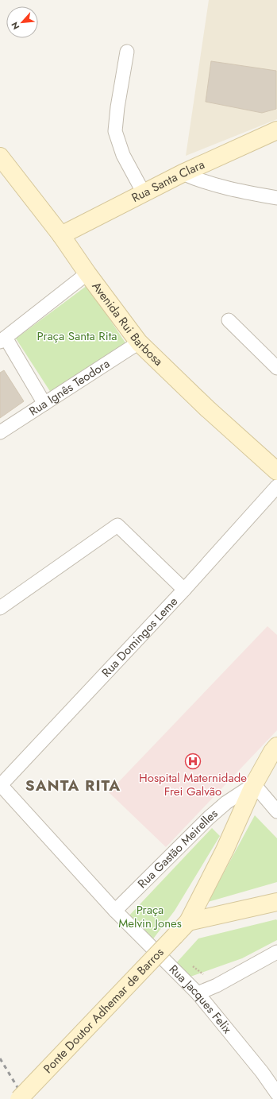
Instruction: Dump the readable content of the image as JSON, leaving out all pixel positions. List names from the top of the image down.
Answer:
{
  "streets": {
    "street": [
      "Rua Santa Clara",
      "Avenida Rui Barbosa",
      "Rua Ignês Teodora",
      "Rua Domingos Leme",
      "Rua Gastão Meirelles",
      "Rua Jacques Felix",
      "Ponte Doutor Adhemar de Barros"
    ]
  },
  "crossings": [
    ["Rua Santa Clara", "Avenida Rui Barbosa"],
    ["Avenida Rui Barbosa", "Rua Ignês Teodora"],
    ["Rua Domingos Leme", "Rua Jacques Felix"],
    ["Rua Gastão Meirelles", "Rua Jacques Felix"],
    ["Rua Gastão Meirelles", "Ponte Doutor Adhemar de Barros"]
  ],
  "districts": ["SANTA RITA"],
  "parks": ["Praça Santa Rita", "Praça Melvin Jones"],
  "places": {
    "hospital": ["Hospital Maternidade Frei Galvão"]
  },
  "north": "bottom left"
}
